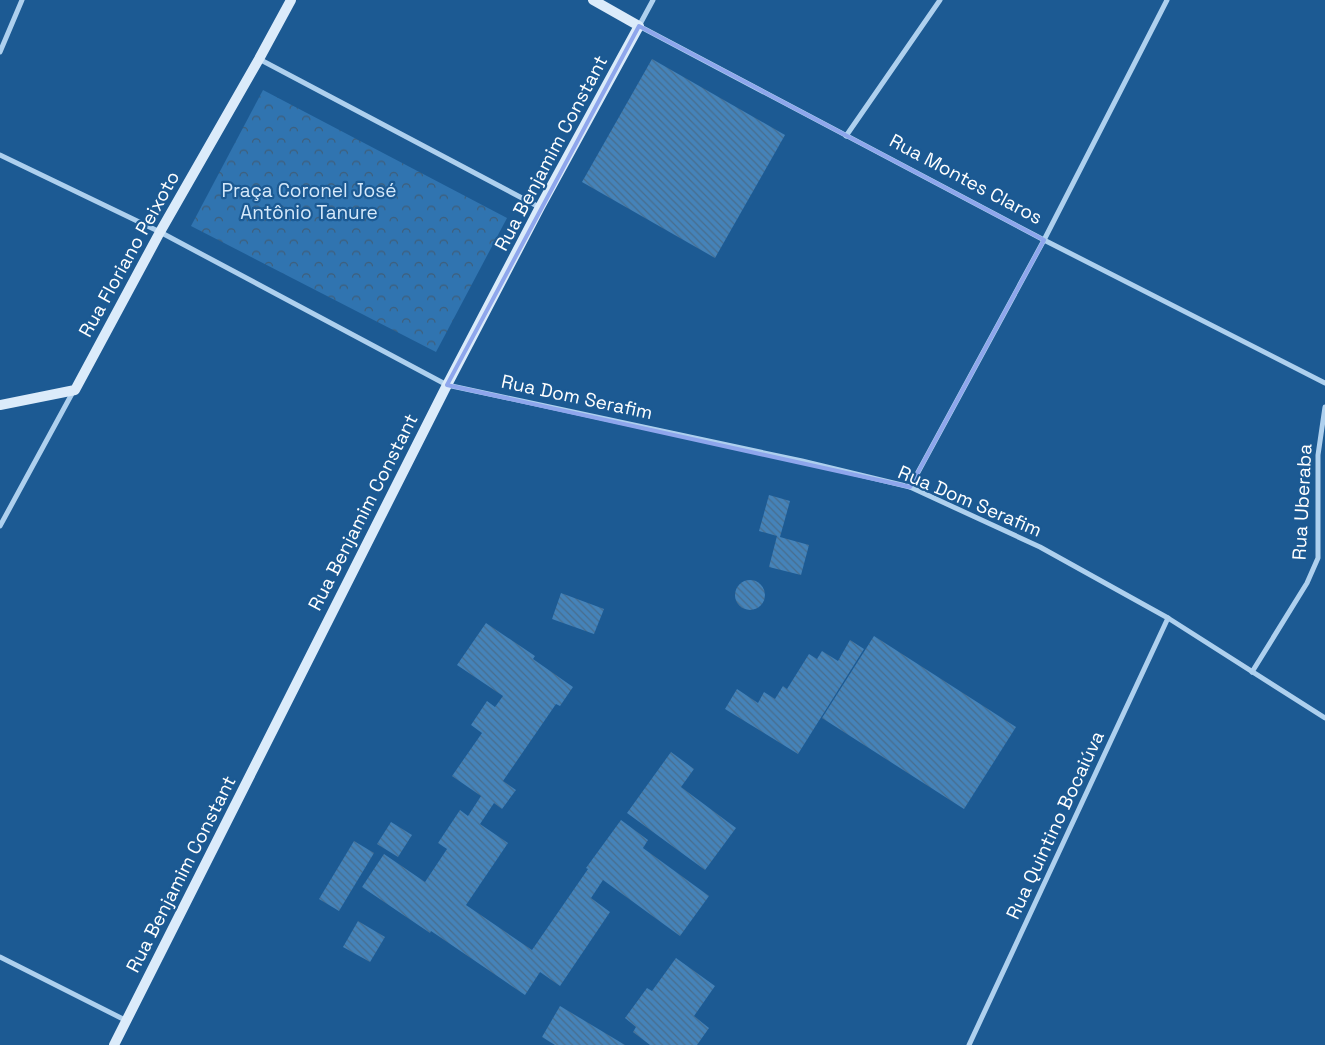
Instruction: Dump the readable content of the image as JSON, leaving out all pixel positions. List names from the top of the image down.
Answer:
{
  "streets": {
    "street": [
      "Rua Benjamim Constant",
      "Rua Montes Claros",
      "Rua Floriano Peixoto",
      "Rua Dom Serafim",
      "Rua Uberaba",
      "Rua Quintino Bocaiúva"
    ]
  },
  "crossings": [
    ["Rua Benjamim Constant", "Rua Montes Claros"],
    ["Rua Benjamim Constant", "Rua Dom Serafim"],
    ["Rua Dom Serafim", "Rua Uberaba"],
    ["Rua Dom Serafim", "Rua Quintino Bocaiúva"]
  ],
  "parks": ["Praça Coronel José Antônio Tanure"]
}
